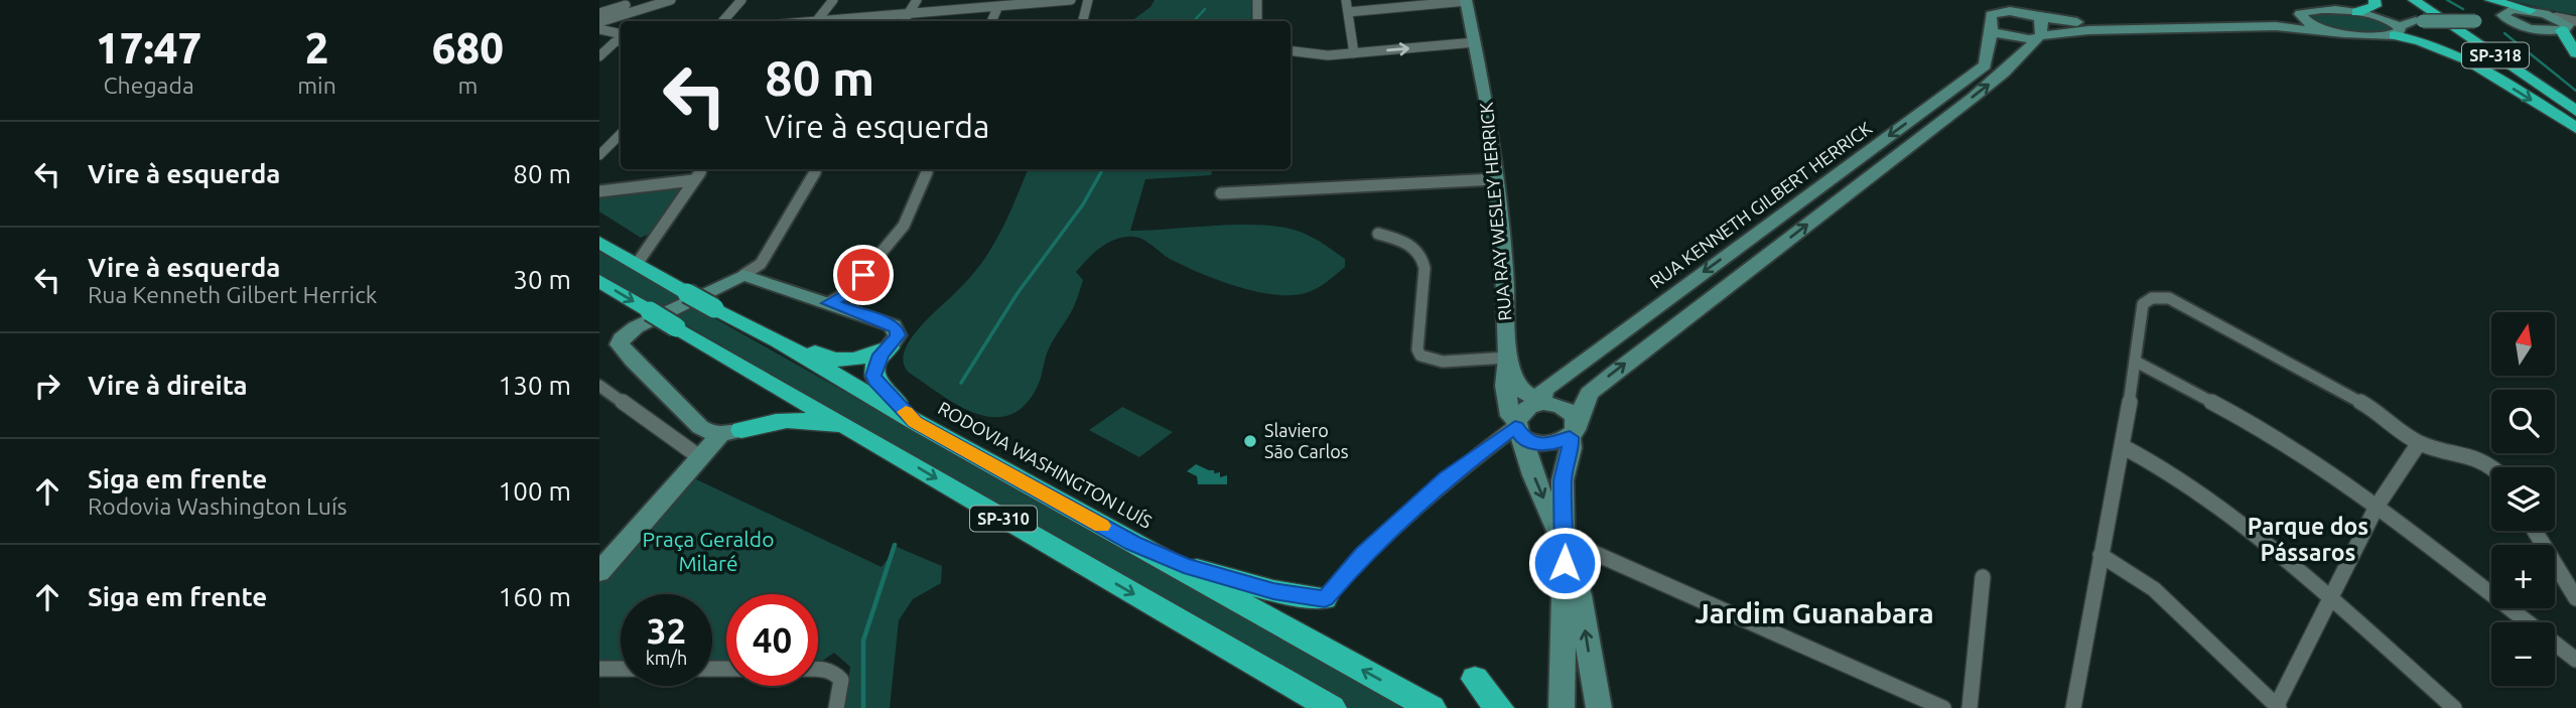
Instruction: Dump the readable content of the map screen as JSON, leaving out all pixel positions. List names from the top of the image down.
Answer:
{
  "streets": {
    "highway": ["SP-318", "RODOVIA WASHINGTON LUÍS", "SP-310"],
    "street": ["RUA KENNETH GILBERT HERRICK", "RUA RAY WESLEY HERRICK"]
  },
  "crossings": [
    ["RUA KENNETH GILBERT HERRICK", "RUA RAY WESLEY HERRICK"]
  ],
  "districts": ["Parque dos Pássaros", "Jardim Guanabara"],
  "parks": ["Praça Geraldo Milaré"],
  "places": ["Slaviero São Carlos"],
  "north": "top",
  "page": {
    "eta": [
      "17:47",
      "Chegada",
      "2",
      "min",
      "680",
      "m"
    ],
    "turn": ["80 m", "Vire à esquerda"],
    "list": [
      {
        "name": "Vire à esquerda",
        "value": "80 m"
      },
      {
        "name": "Vire à esquerda",
        "note": "Rua Kenneth Gilbert Herrick",
        "value": "30 m"
      },
      {
        "name": "Vire à direita",
        "value": "130 m"
      },
      {
        "name": "Siga em frente",
        "note": "Rodovia Washington Luís",
        "value": "100 m"
      },
      {
        "name": "Siga em frente",
        "value": "160 m"
      }
    ],
    "map_buttons": ["+", "−"],
    "speed": "32 km/h",
    "limit": "40"
  }
}
